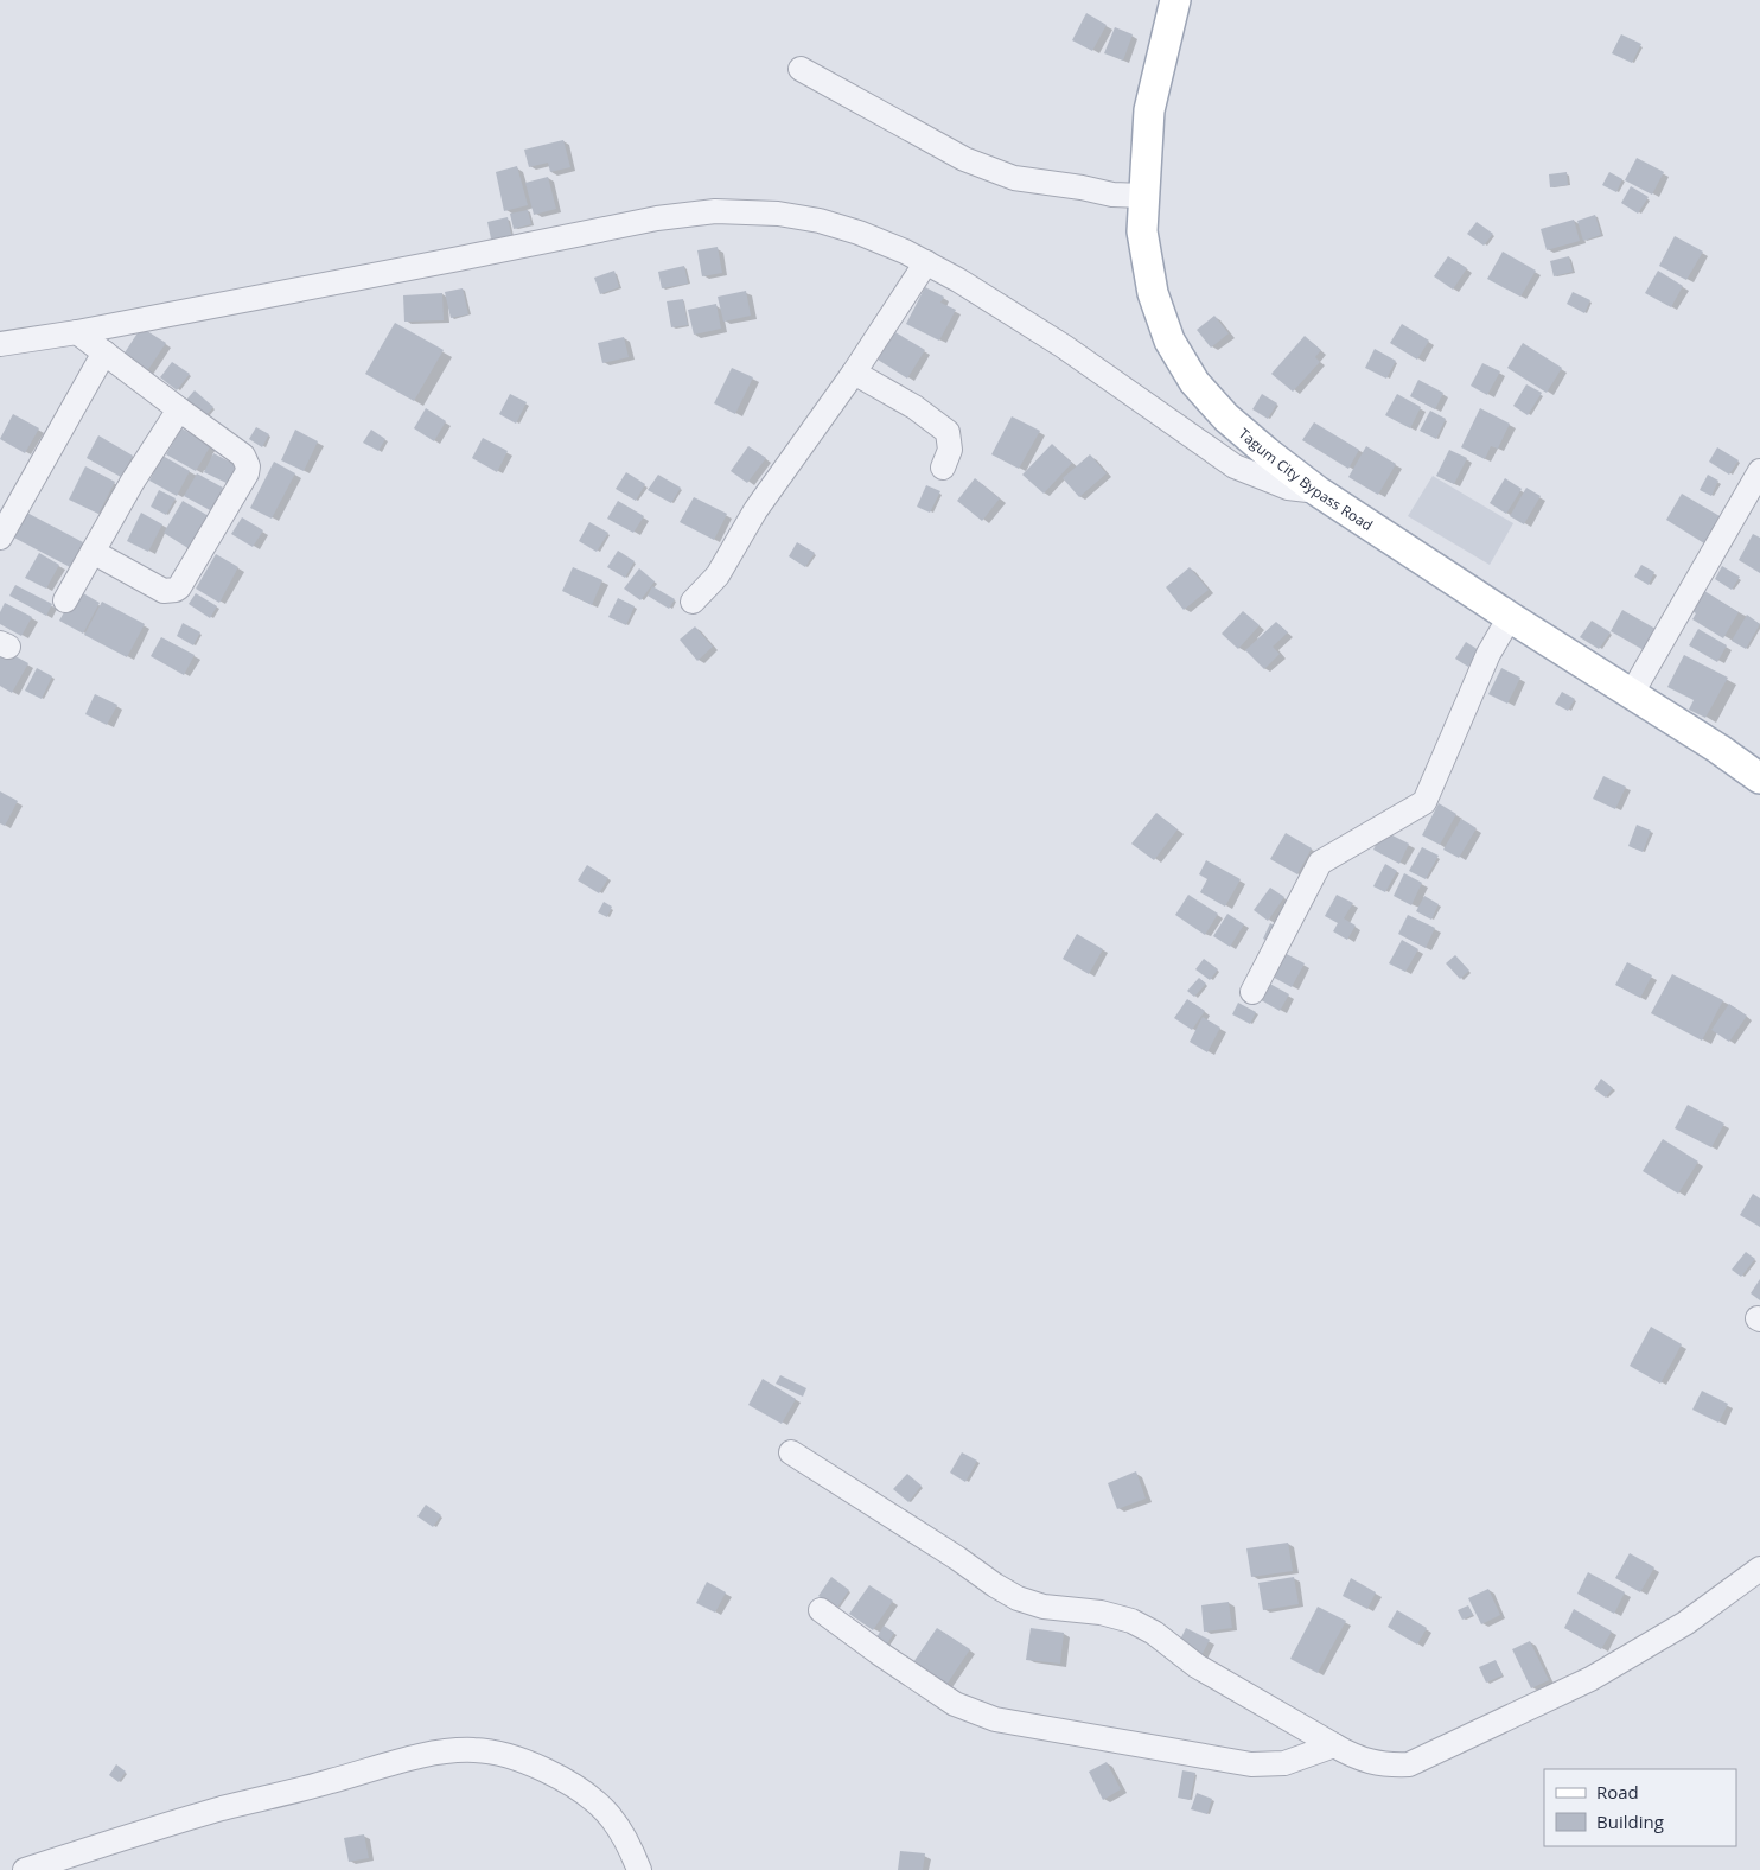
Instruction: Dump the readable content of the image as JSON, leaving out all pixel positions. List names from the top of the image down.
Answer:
{
  "streets": {
    "main road": ["Tagum City Bypass Road"]
  },
  "legend": ["Road", "Building"]
}
